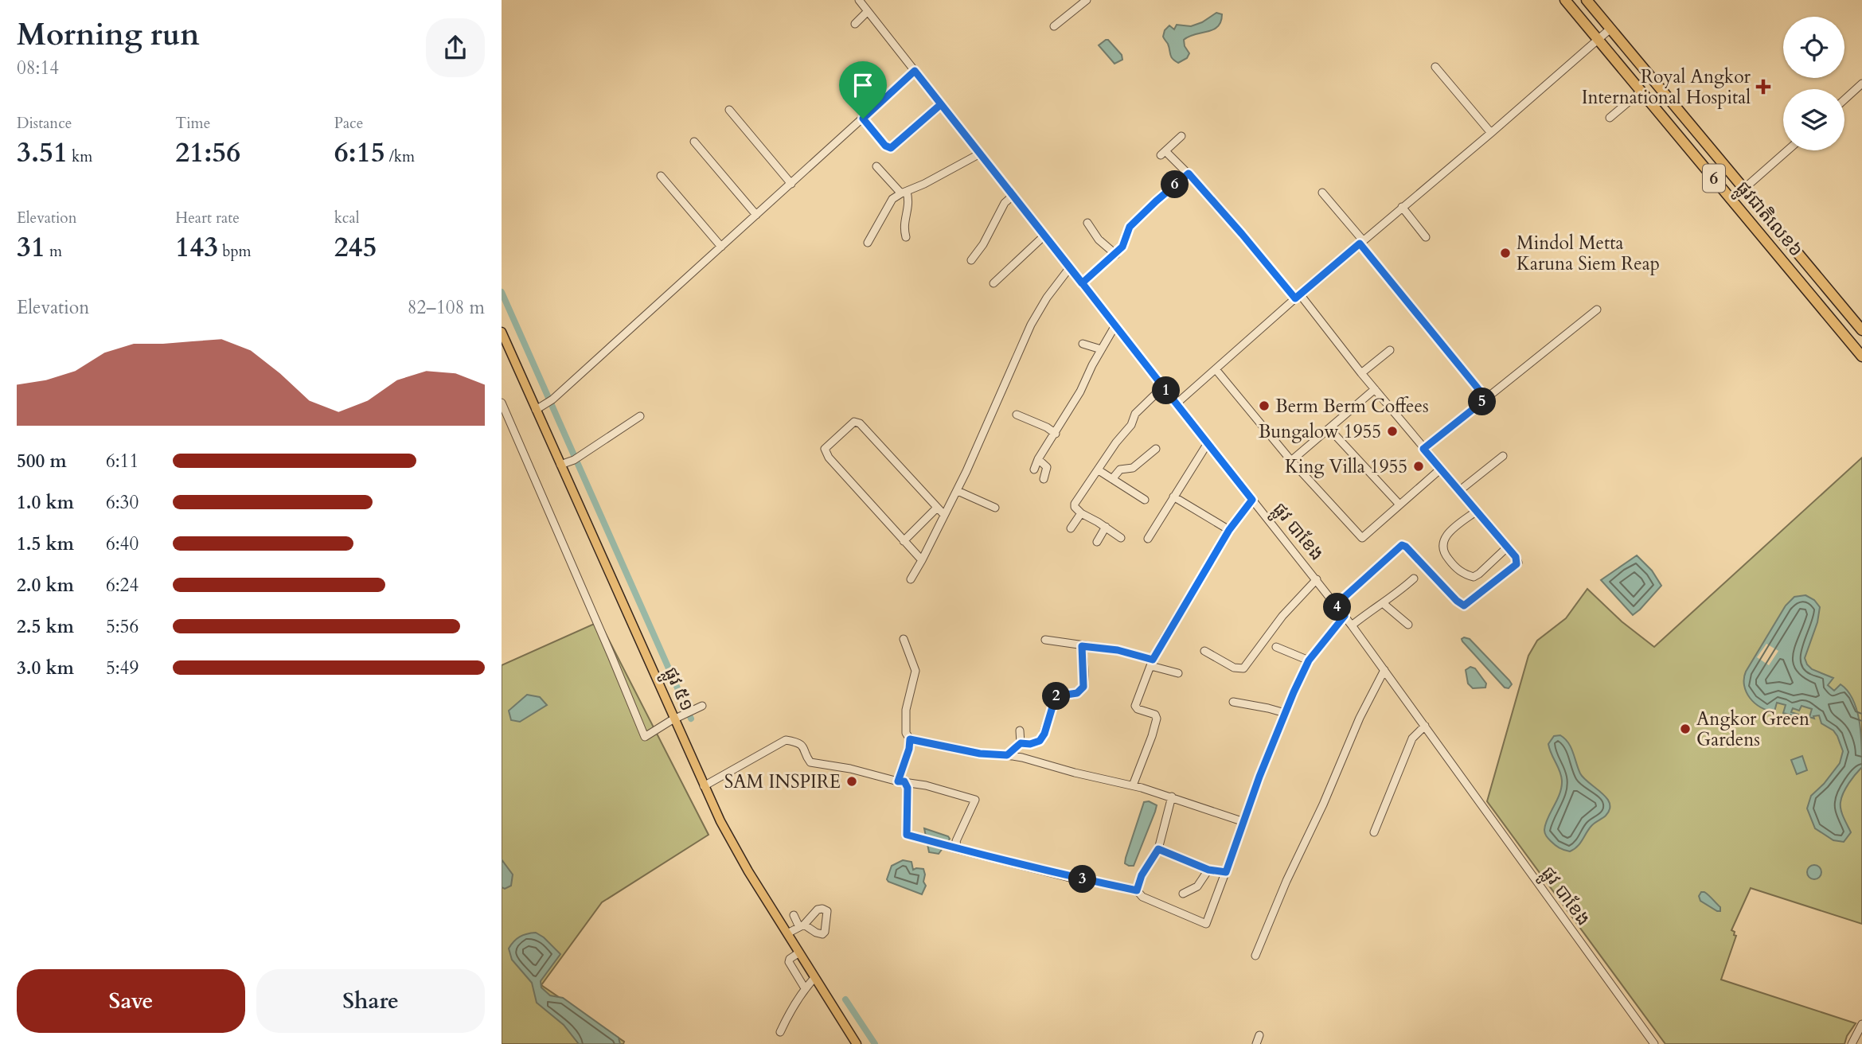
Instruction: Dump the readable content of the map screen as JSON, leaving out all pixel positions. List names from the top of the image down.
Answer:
{
  "streets": {
    "highway": ["6", "ផ្លូវជាតិលេខ៦"],
    "main road": ["ផ្លូវ ៥១"],
    "street": ["ផ្លូវ បាខែង"]
  },
  "places": {
    "health": ["Royal Angkor International Hospital"],
    "other": [
      "Mindol Metta Karuna Siem Reap",
      "Berm Berm Coffees",
      "Bungalow 1955",
      "King Villa 1955",
      "Angkor Green Gardens",
      "SAM INSPIRE"
    ]
  },
  "page": {
    "heading": ["Morning run", "08:14"],
    "stats": [
      ["Distance", "3.51 km"],
      ["Time", "21:56"],
      ["Pace", "6:15 /km"],
      ["Elevation", "31 m"],
      ["Heart rate", "143 bpm"],
      ["kcal", "245"]
    ],
    "pins": [
      "6",
      "1",
      "5",
      "4",
      "2",
      "3"
    ],
    "chart": ["Elevation", "82–108 m"],
    "list": [
      {
        "name": "500 m",
        "note": "6:11"
      },
      {
        "name": "1.0 km",
        "note": "6:30"
      },
      {
        "name": "1.5 km",
        "note": "6:40"
      },
      {
        "name": "2.0 km",
        "note": "6:24"
      },
      {
        "name": "2.5 km",
        "note": "5:56"
      },
      {
        "name": "3.0 km",
        "note": "5:49"
      }
    ],
    "buttons": ["Save", "Share"]
  }
}
